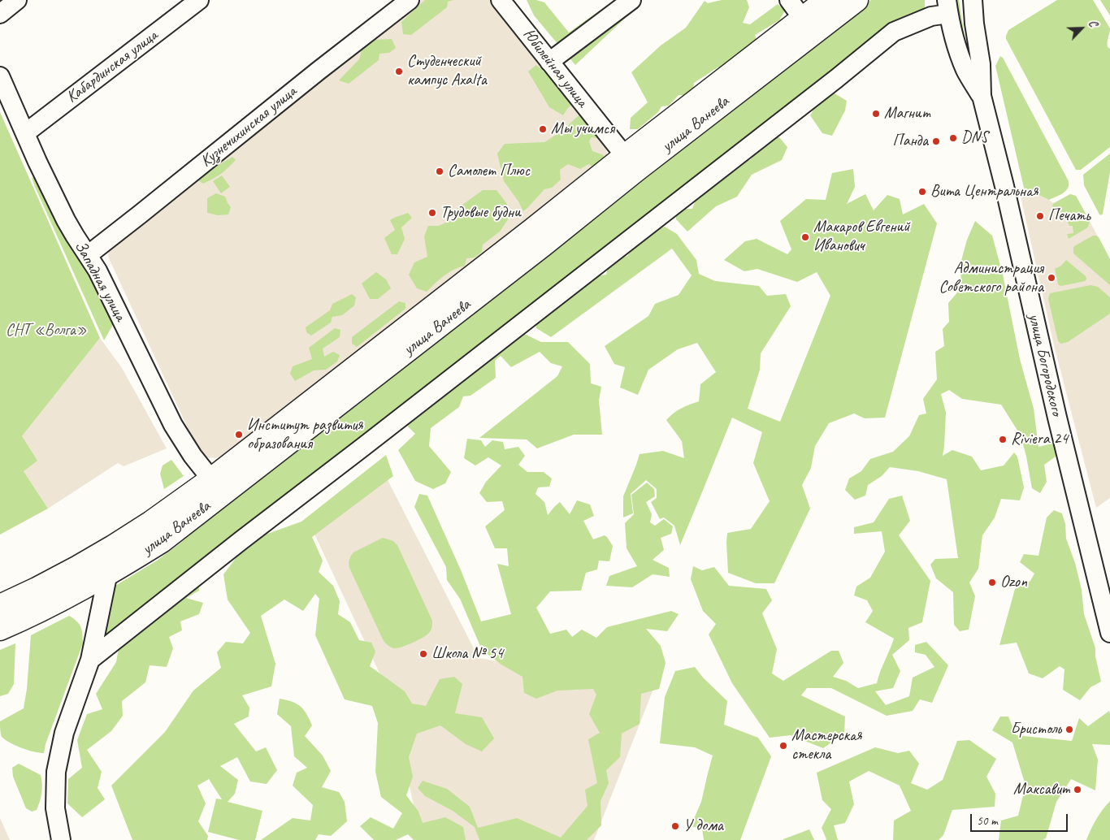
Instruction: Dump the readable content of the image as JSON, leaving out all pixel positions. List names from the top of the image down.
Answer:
{
  "streets": {
    "main road": ["улица Ванеева"],
    "street": [
      "Кабардинская улица",
      "Юбилейная улица",
      "Кузнечихинская улица",
      "Западная улица",
      "улица Богородского"
    ]
  },
  "crossings": [
    ["Кабардинская улица", "Западная улица"],
    ["Юбилейная улица", "улица Ванеева"],
    ["улица Ванеева", "Западная улица"],
    ["Кузнечихинская улица", "Западная улица"]
  ],
  "parks": ["СНТ «Волга»"],
  "places": [
    "Студенческий кампус Axalta",
    "Магнит",
    "Мы учимся",
    "DNS",
    "Панда",
    "Самолет Плюс",
    "Вита Центральная",
    "Трудовые будни",
    "Печать",
    "Макаров Евгений Иванович",
    "Администрация Советского района",
    "Институт развития образования",
    "Riviera 24",
    "Ozon",
    "Школа № 54",
    "Бристоль",
    "Мастерская стекла",
    "Максавит",
    "У дома"
  ],
  "scale_bar": "50 m",
  "north": "top right"
}
